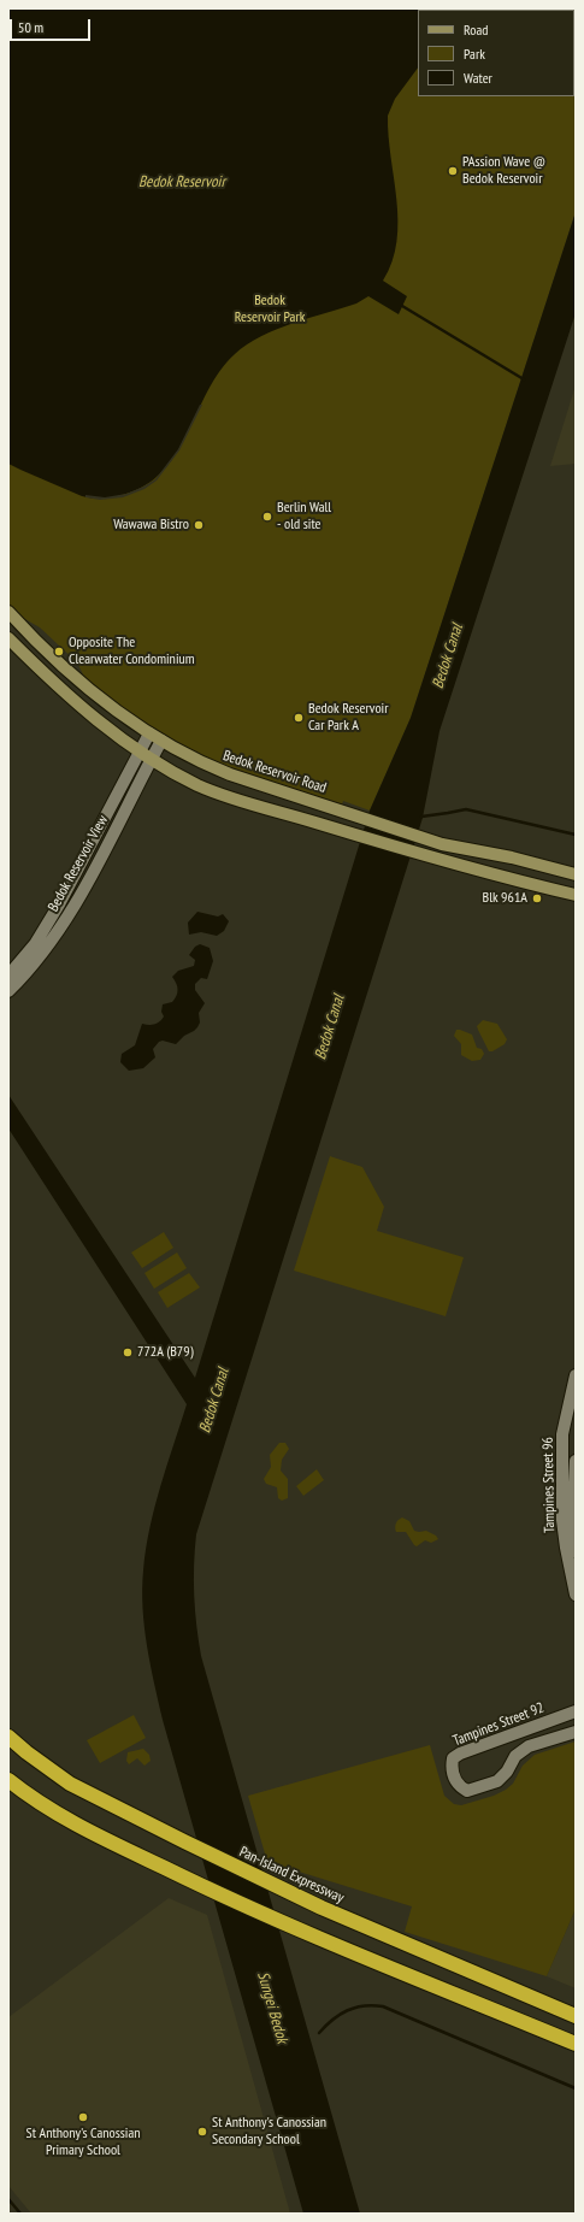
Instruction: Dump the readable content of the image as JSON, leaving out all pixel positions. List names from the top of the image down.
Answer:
{
  "streets": {
    "highway": ["Pan-Island Expressway"],
    "main road": ["Bedok Reservoir Road"],
    "street": ["Bedok Reservoir View", "Tampines Street 96", "Tampines Street 92"]
  },
  "crossings": [
    ["Bedok Reservoir Road", "Bedok Reservoir View"]
  ],
  "water": ["Bedok Reservoir", "Bedok Canal", "Sungei Bedok"],
  "parks": ["Bedok Reservoir Park"],
  "places": [
    "PAssion Wave @ Bedok Reservoir",
    "Berlin Wall - old site",
    "Wawawa Bistro",
    "Opposite The Clearwater Condominium",
    "Bedok Reservoir Car Park A",
    "Blk 961A",
    "772A (B79)",
    "St Anthony's Canossian Primary School",
    "St Anthony's Canossian Secondary School"
  ],
  "legend": ["Road", "Park", "Water"],
  "scale_bar": "50 m"
}
